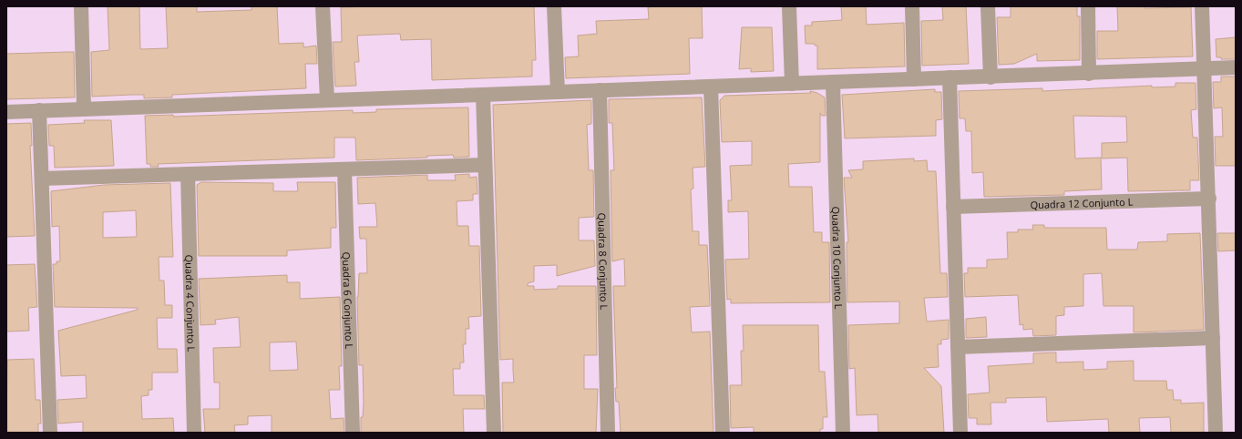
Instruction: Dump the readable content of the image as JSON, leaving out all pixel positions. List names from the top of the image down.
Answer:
{
  "streets": {
    "street": [
      "Quadra 12 Conjunto L",
      "Quadra 10 Conjunto L",
      "Quadra 8 Conjunto L",
      "Quadra 6 Conjunto L",
      "Quadra 4 Conjunto L"
    ]
  }
}
